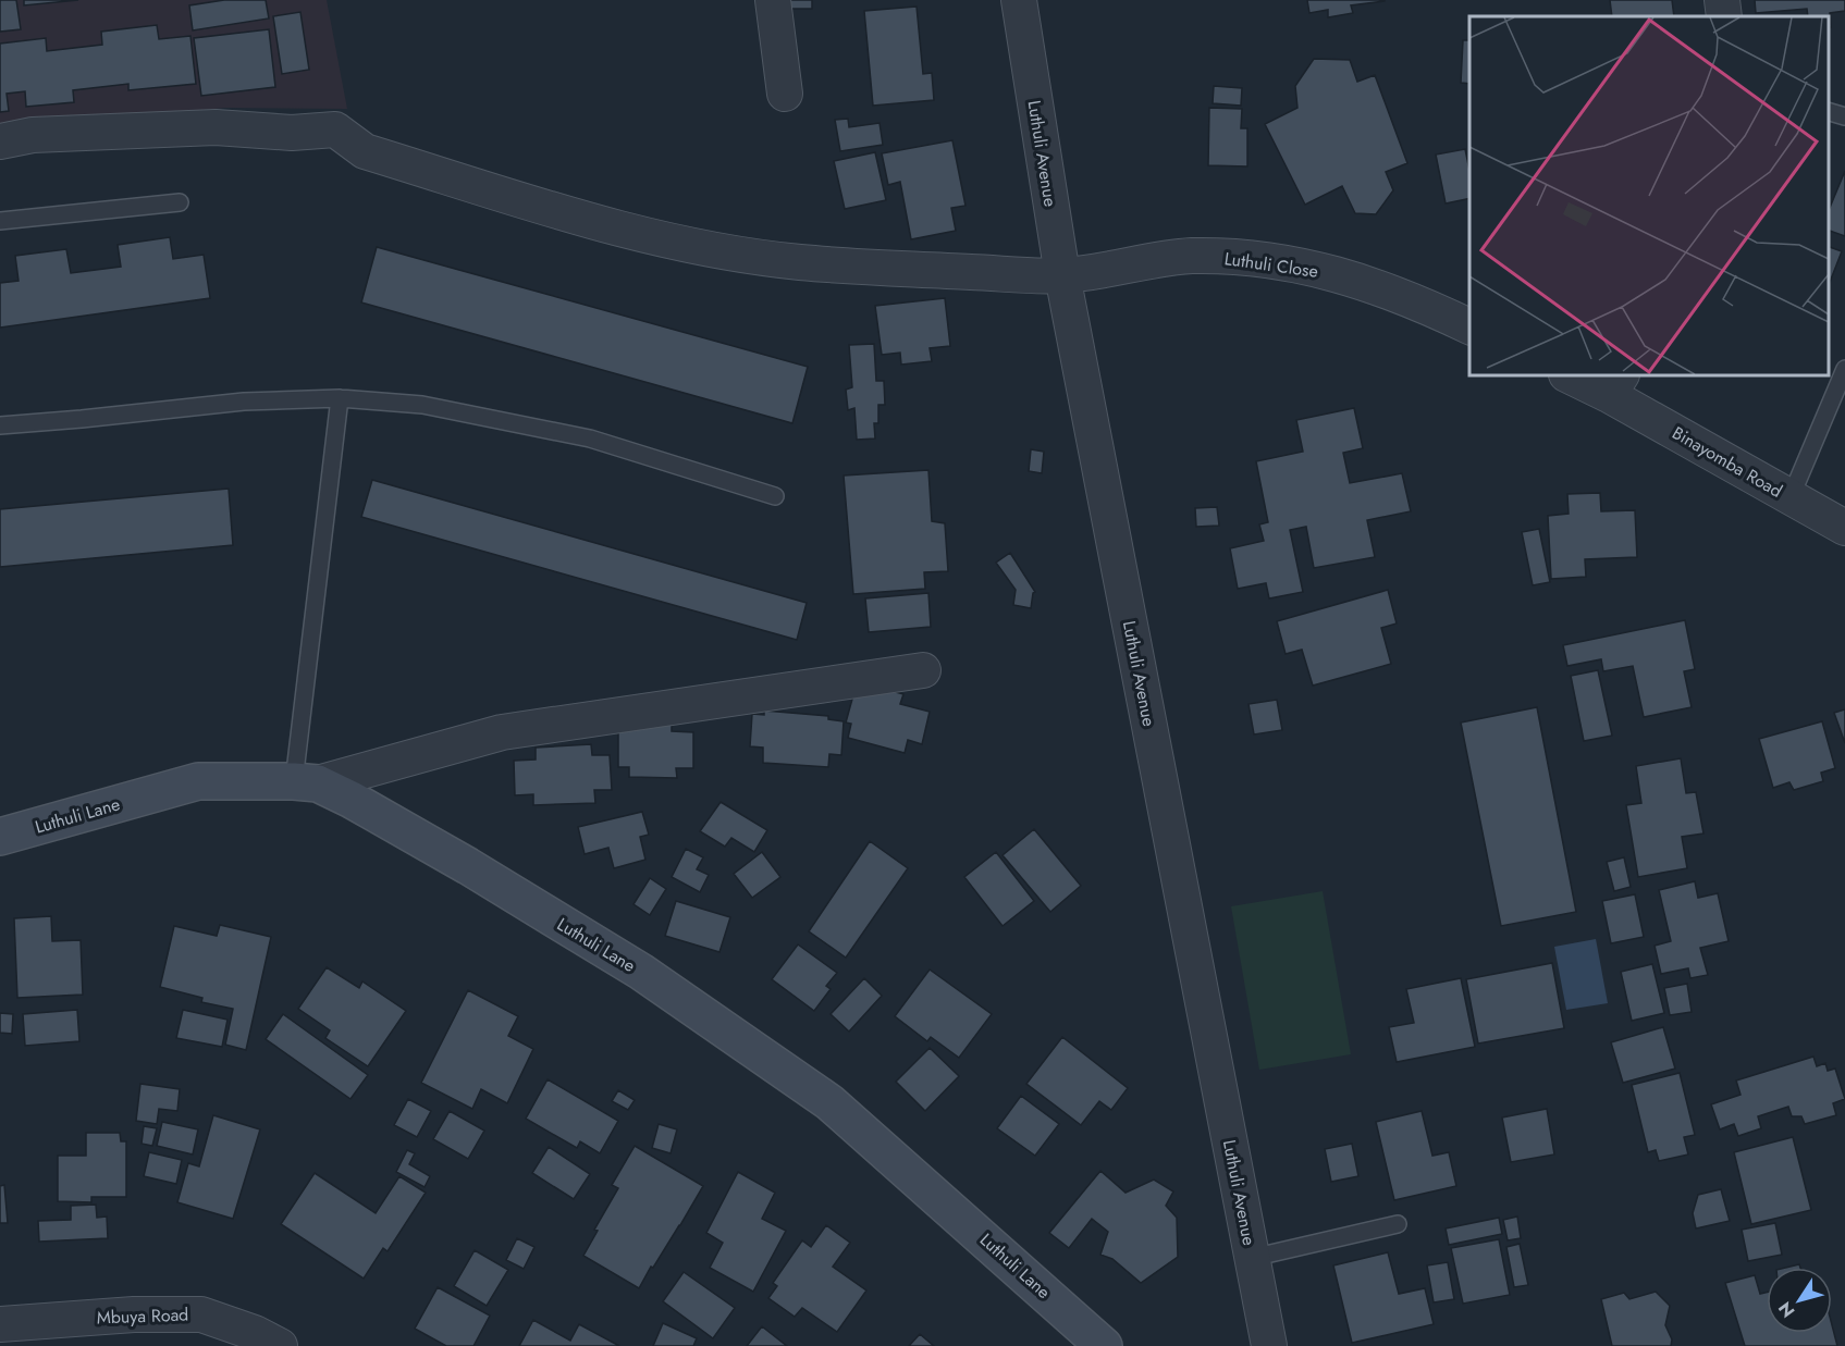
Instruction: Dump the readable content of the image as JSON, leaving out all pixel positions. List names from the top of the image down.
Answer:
{
  "streets": {
    "street": [
      "Luthuli Avenue",
      "Luthuli Close",
      "Binayomba Road",
      "Luthuli Lane",
      "Mbuya Road"
    ]
  },
  "crossings": [
    ["Luthuli Avenue", "Luthuli Close"]
  ],
  "north": "bottom left"
}
